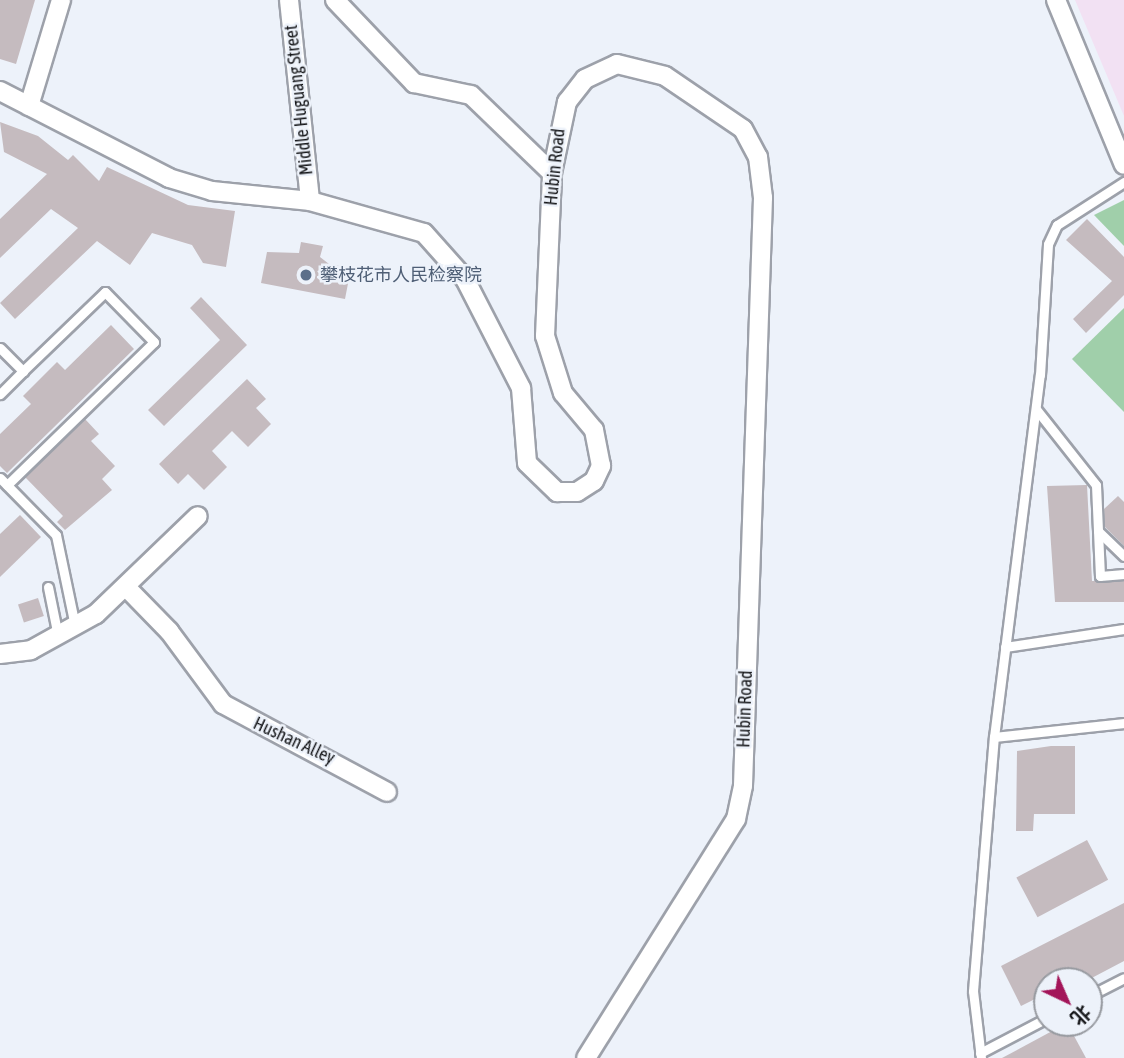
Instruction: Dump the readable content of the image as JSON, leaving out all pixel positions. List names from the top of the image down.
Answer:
{
  "streets": {
    "street": ["Middle Huguang Street", "Hubin Road", "Hushan Alley"]
  },
  "crossings": [
    ["Middle Huguang Street", "Hubin Road"]
  ],
  "places": ["攀枝花市人民检察院"],
  "north": "bottom right"
}
